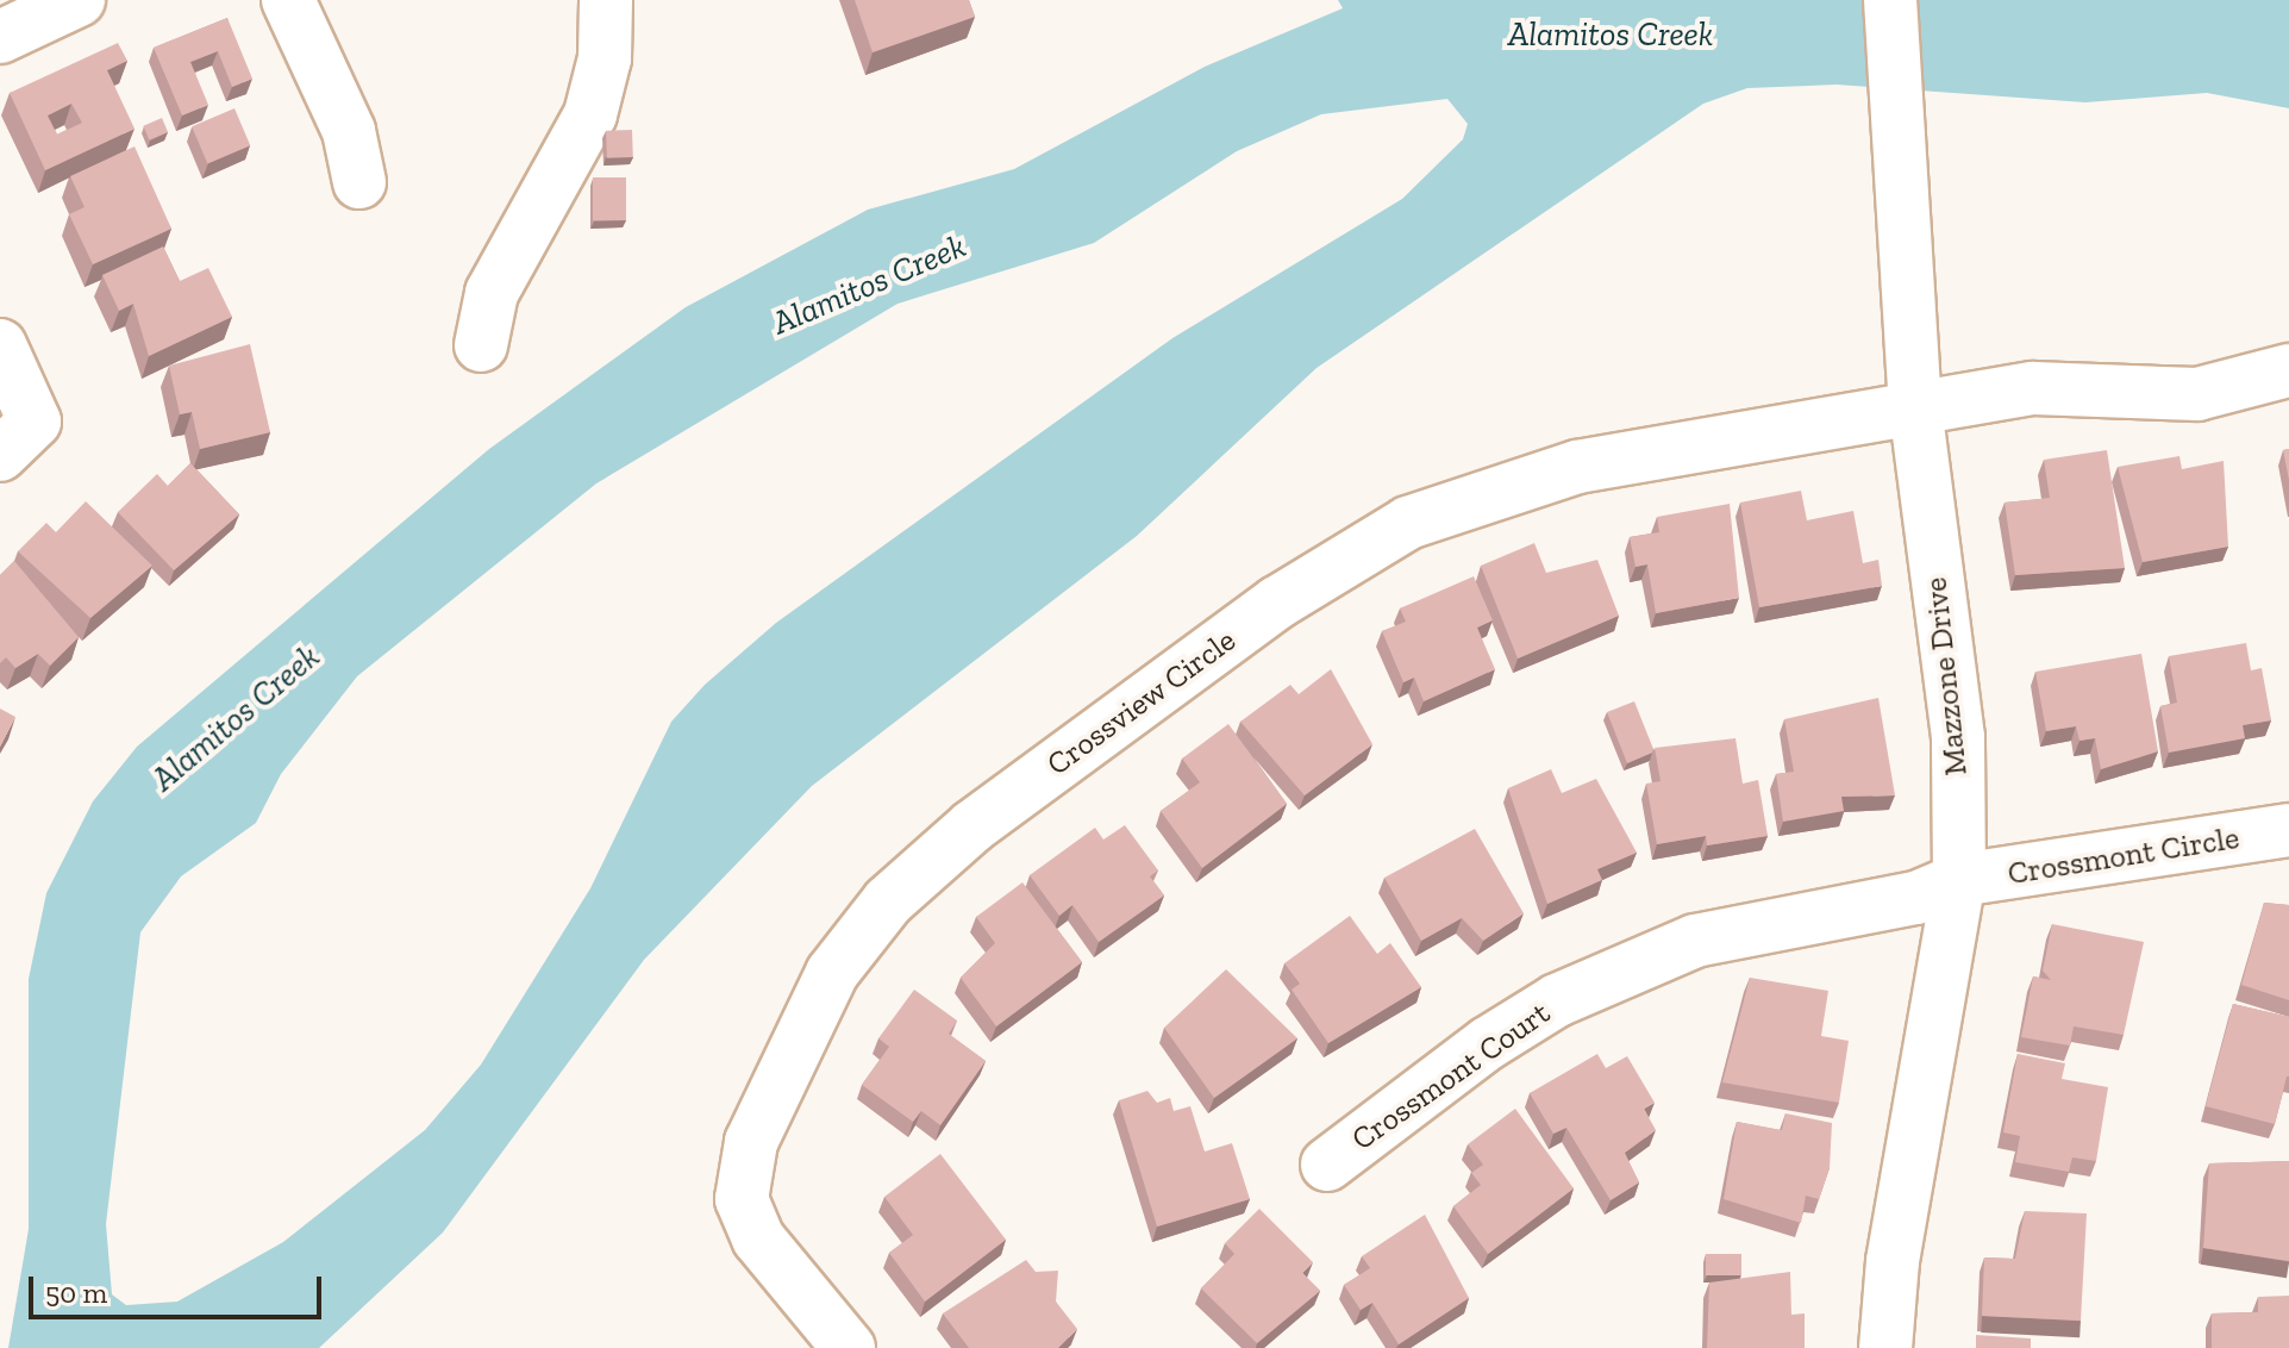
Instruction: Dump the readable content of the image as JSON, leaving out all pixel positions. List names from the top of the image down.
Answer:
{
  "streets": {
    "street": [
      "Mazzone Drive",
      "Crossview Circle",
      "Crossmont Circle",
      "Crossmont Court"
    ]
  },
  "crossings": [
    ["Mazzone Drive", "Crossview Circle"],
    ["Mazzone Drive", "Crossmont Circle"],
    ["Mazzone Drive", "Crossmont Court"],
    ["Crossmont Circle", "Crossmont Court"]
  ],
  "water": ["Alamitos Creek"],
  "scale_bar": "50 m"
}
